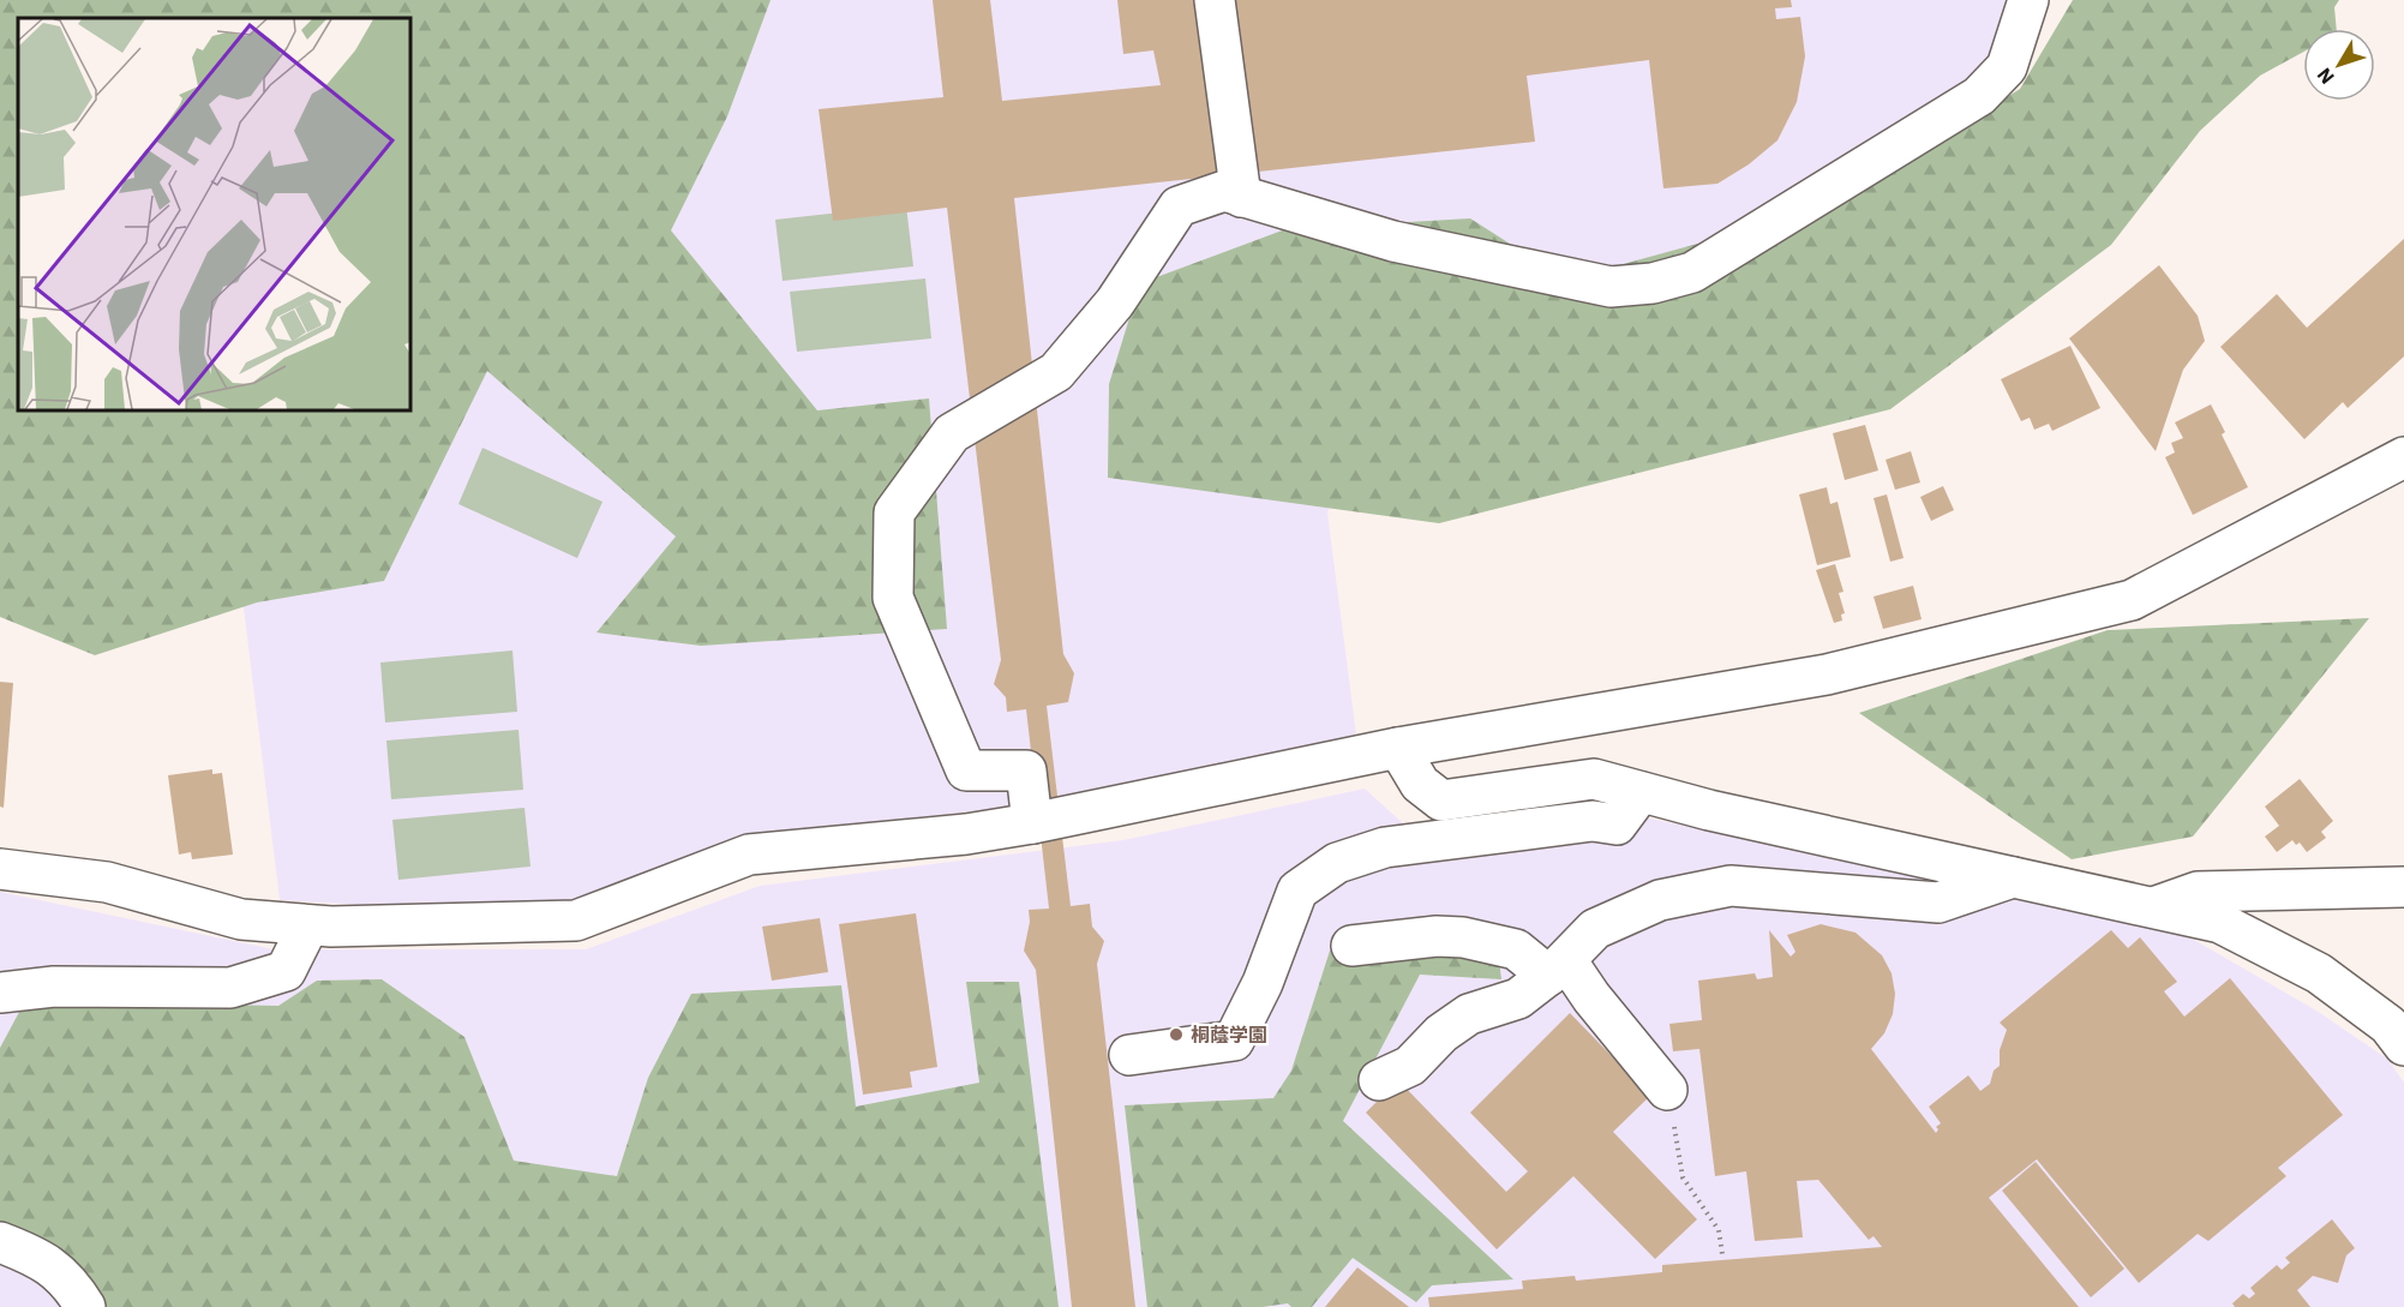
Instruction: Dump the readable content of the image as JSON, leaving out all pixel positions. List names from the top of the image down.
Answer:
{
  "places": ["桐蔭学園"],
  "north": "bottom left"
}
